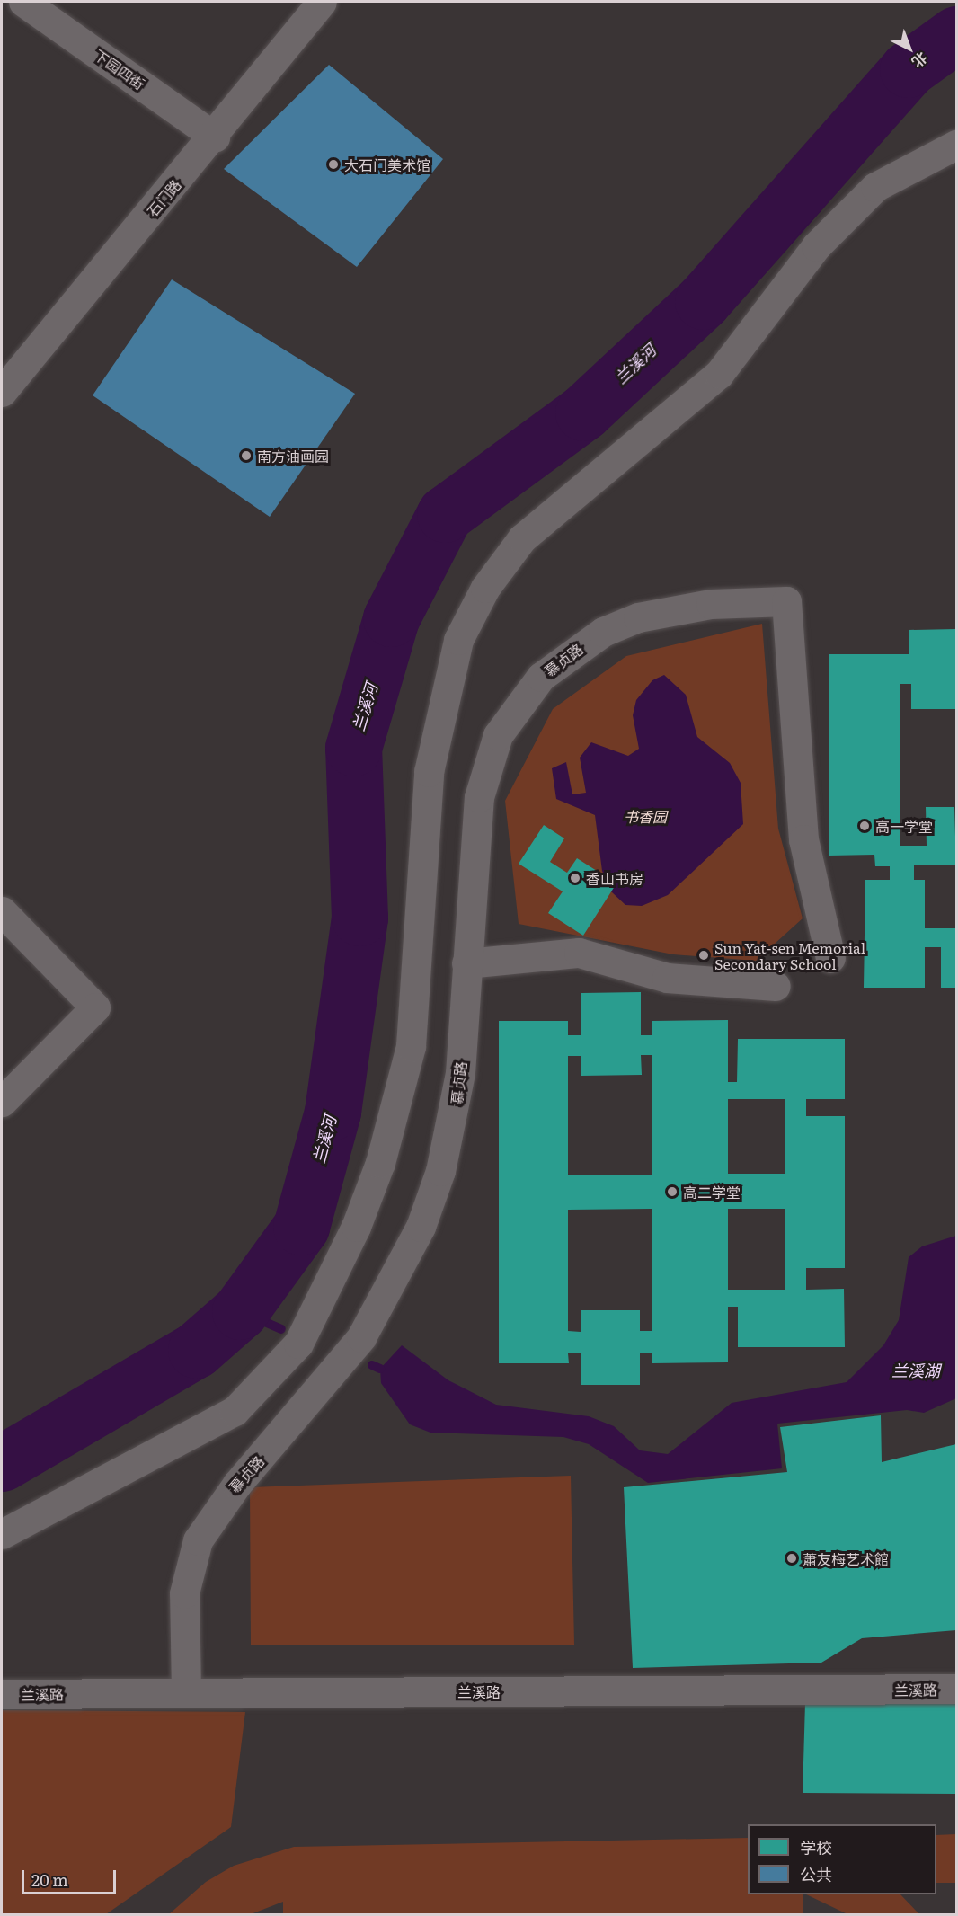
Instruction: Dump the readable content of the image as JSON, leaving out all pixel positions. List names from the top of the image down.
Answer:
{
  "streets": {
    "street": [
      "下园四街",
      "石门路",
      "慕贞路",
      "兰溪路"
    ]
  },
  "crossings": [
    ["下园四街", "石门路"],
    ["慕贞路", "兰溪路"]
  ],
  "water": ["兰溪河", "兰溪湖"],
  "parks": ["书香园"],
  "places": [
    "大石门美术馆",
    "南方油画园",
    "高一学堂",
    "香山书房",
    "Sun Yat-sen Memorial Secondary School",
    "高二学堂",
    "蕭友梅艺术館"
  ],
  "legend": ["学校", "公共"],
  "scale_bar": "20 m",
  "north": "bottom right"
}
